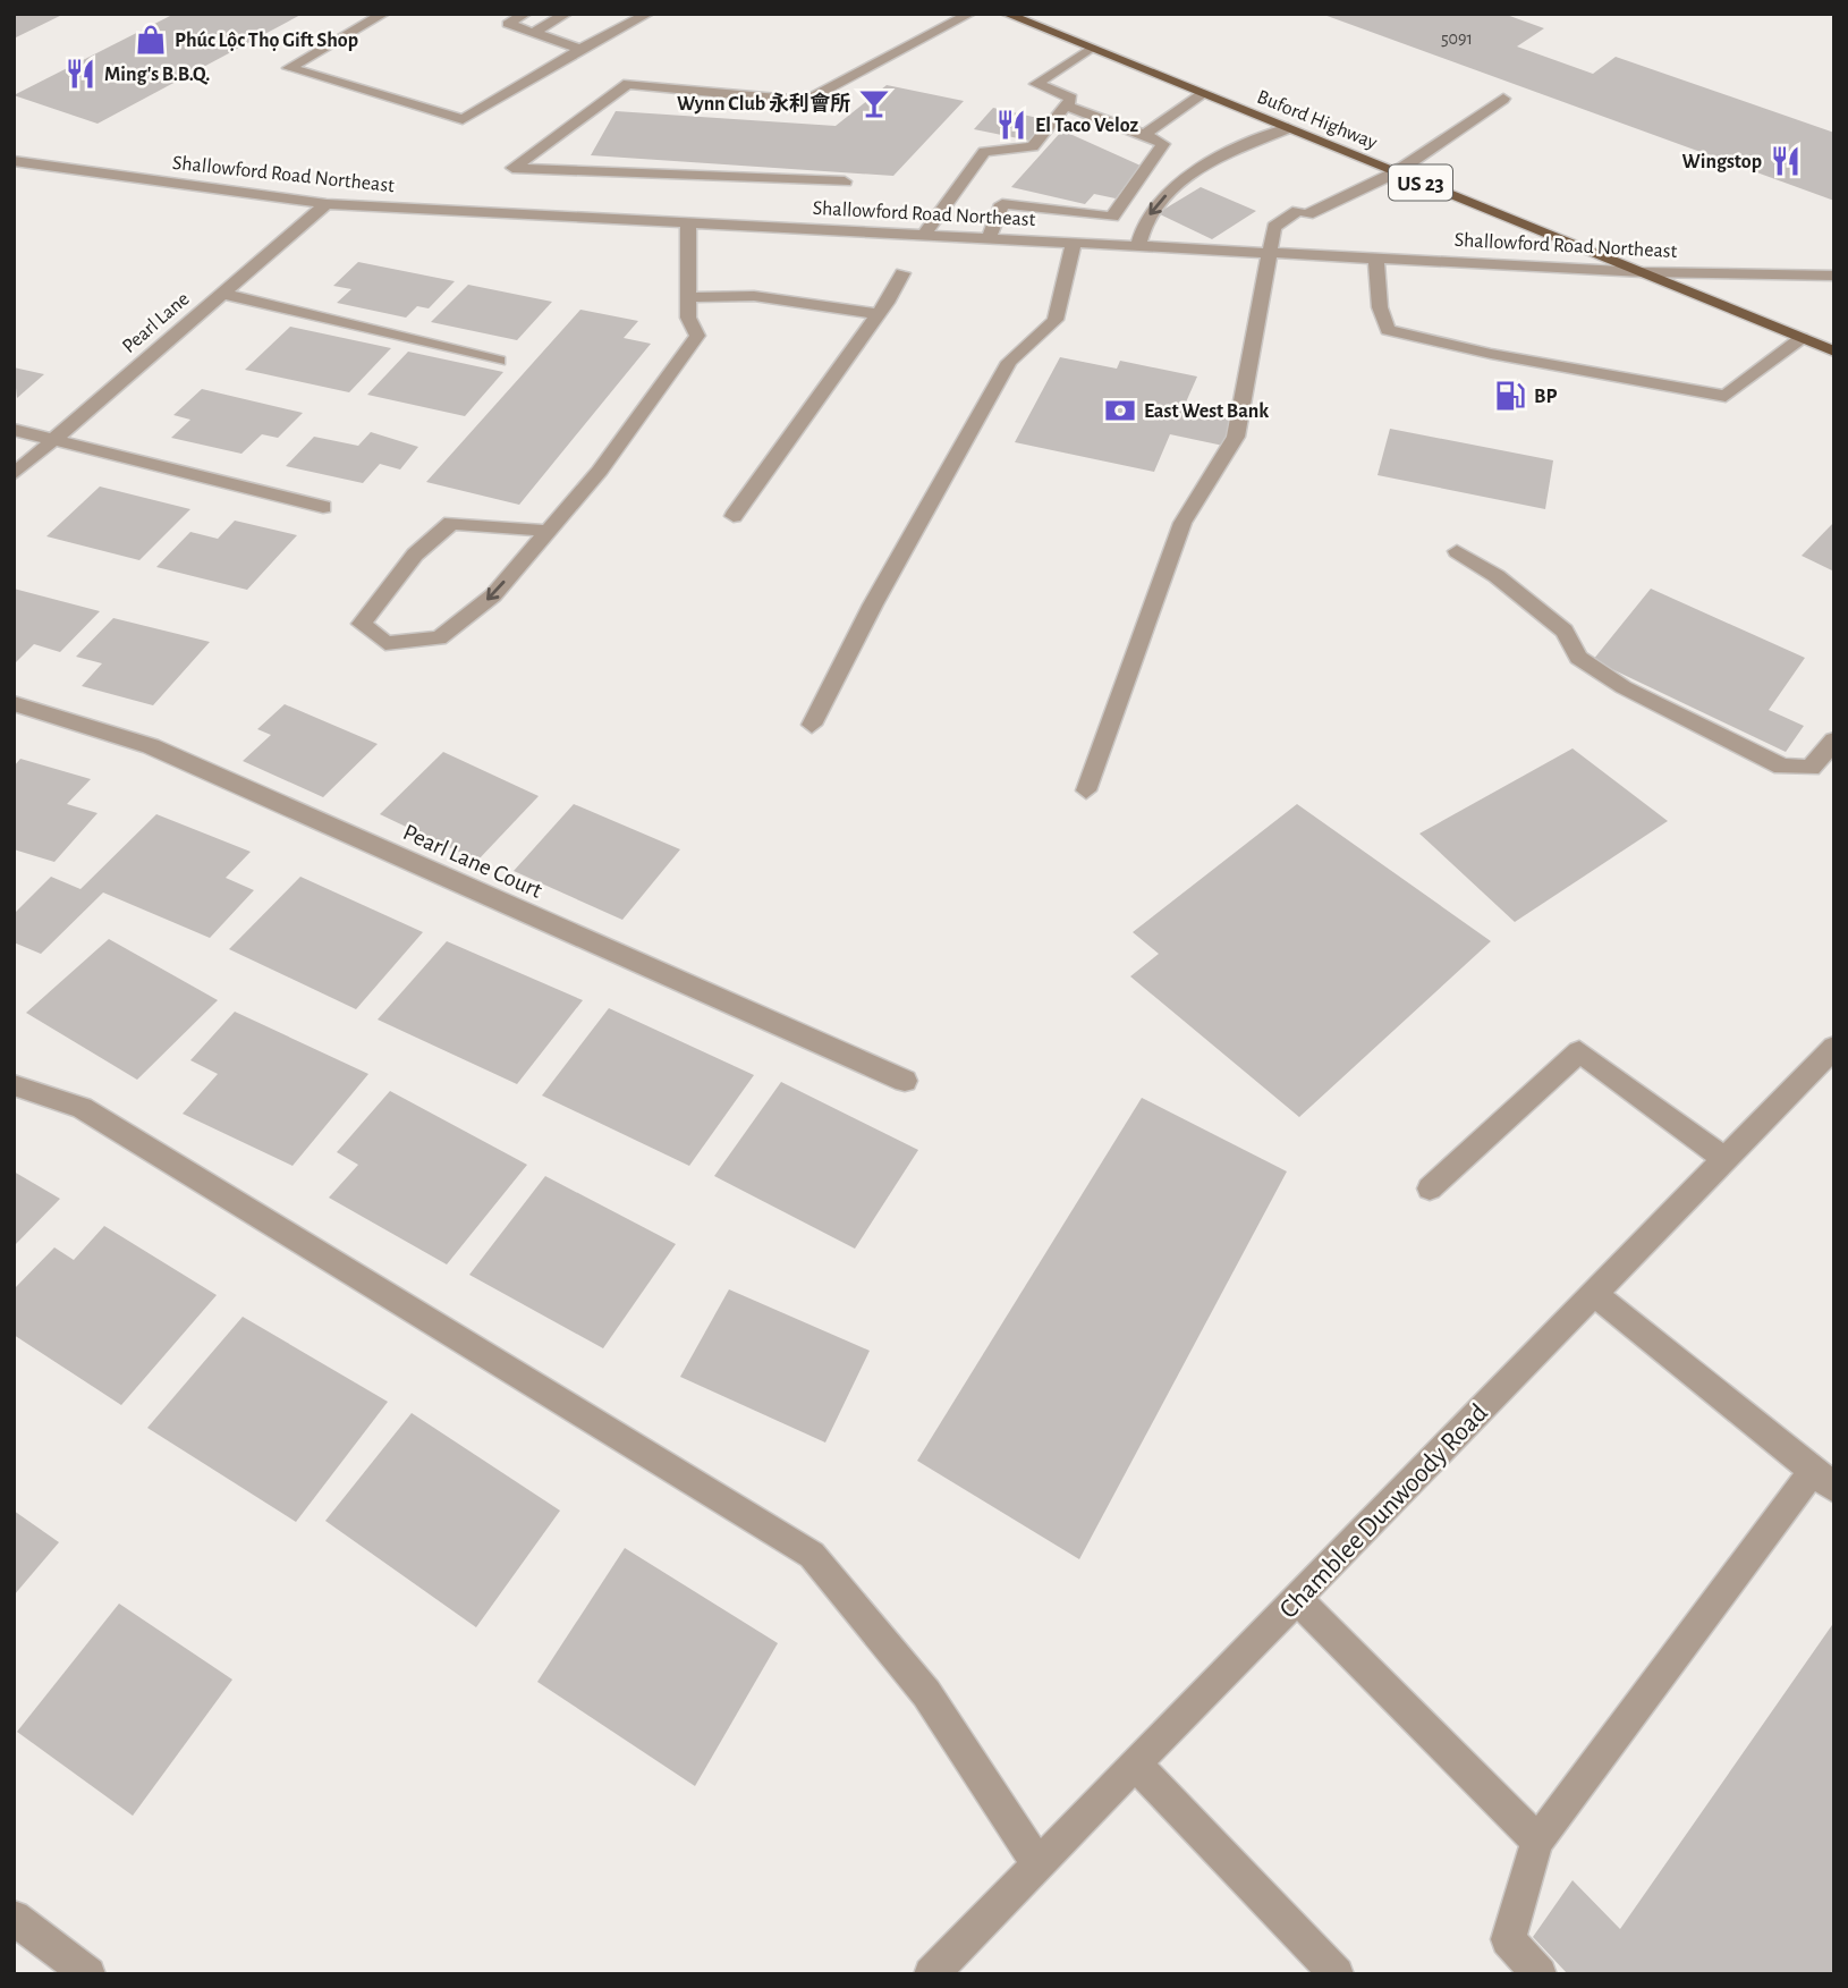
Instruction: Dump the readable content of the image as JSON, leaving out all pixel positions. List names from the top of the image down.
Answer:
{
  "streets": {
    "main road": ["Buford Highway", "US 23"],
    "street": [
      "Shallowford Road Northeast",
      "Pearl Lane",
      "Pearl Lane Court",
      "Chamblee Dunwoody Road"
    ]
  },
  "crossings": [
    ["Buford Highway", "Shallowford Road Northeast"],
    ["Shallowford Road Northeast", "Pearl Lane"]
  ],
  "places": {
    "shop": ["Phúc Lộc Thọ Gift Shop"],
    "restaurant": ["Ming's B.B.Q.", "El Taco Veloz", "Wingstop"],
    "bar": ["Wynn Club 永利會所"],
    "fuel station": ["BP"],
    "bank": ["East West Bank"]
  },
  "house_numbers": ["5091"]
}
